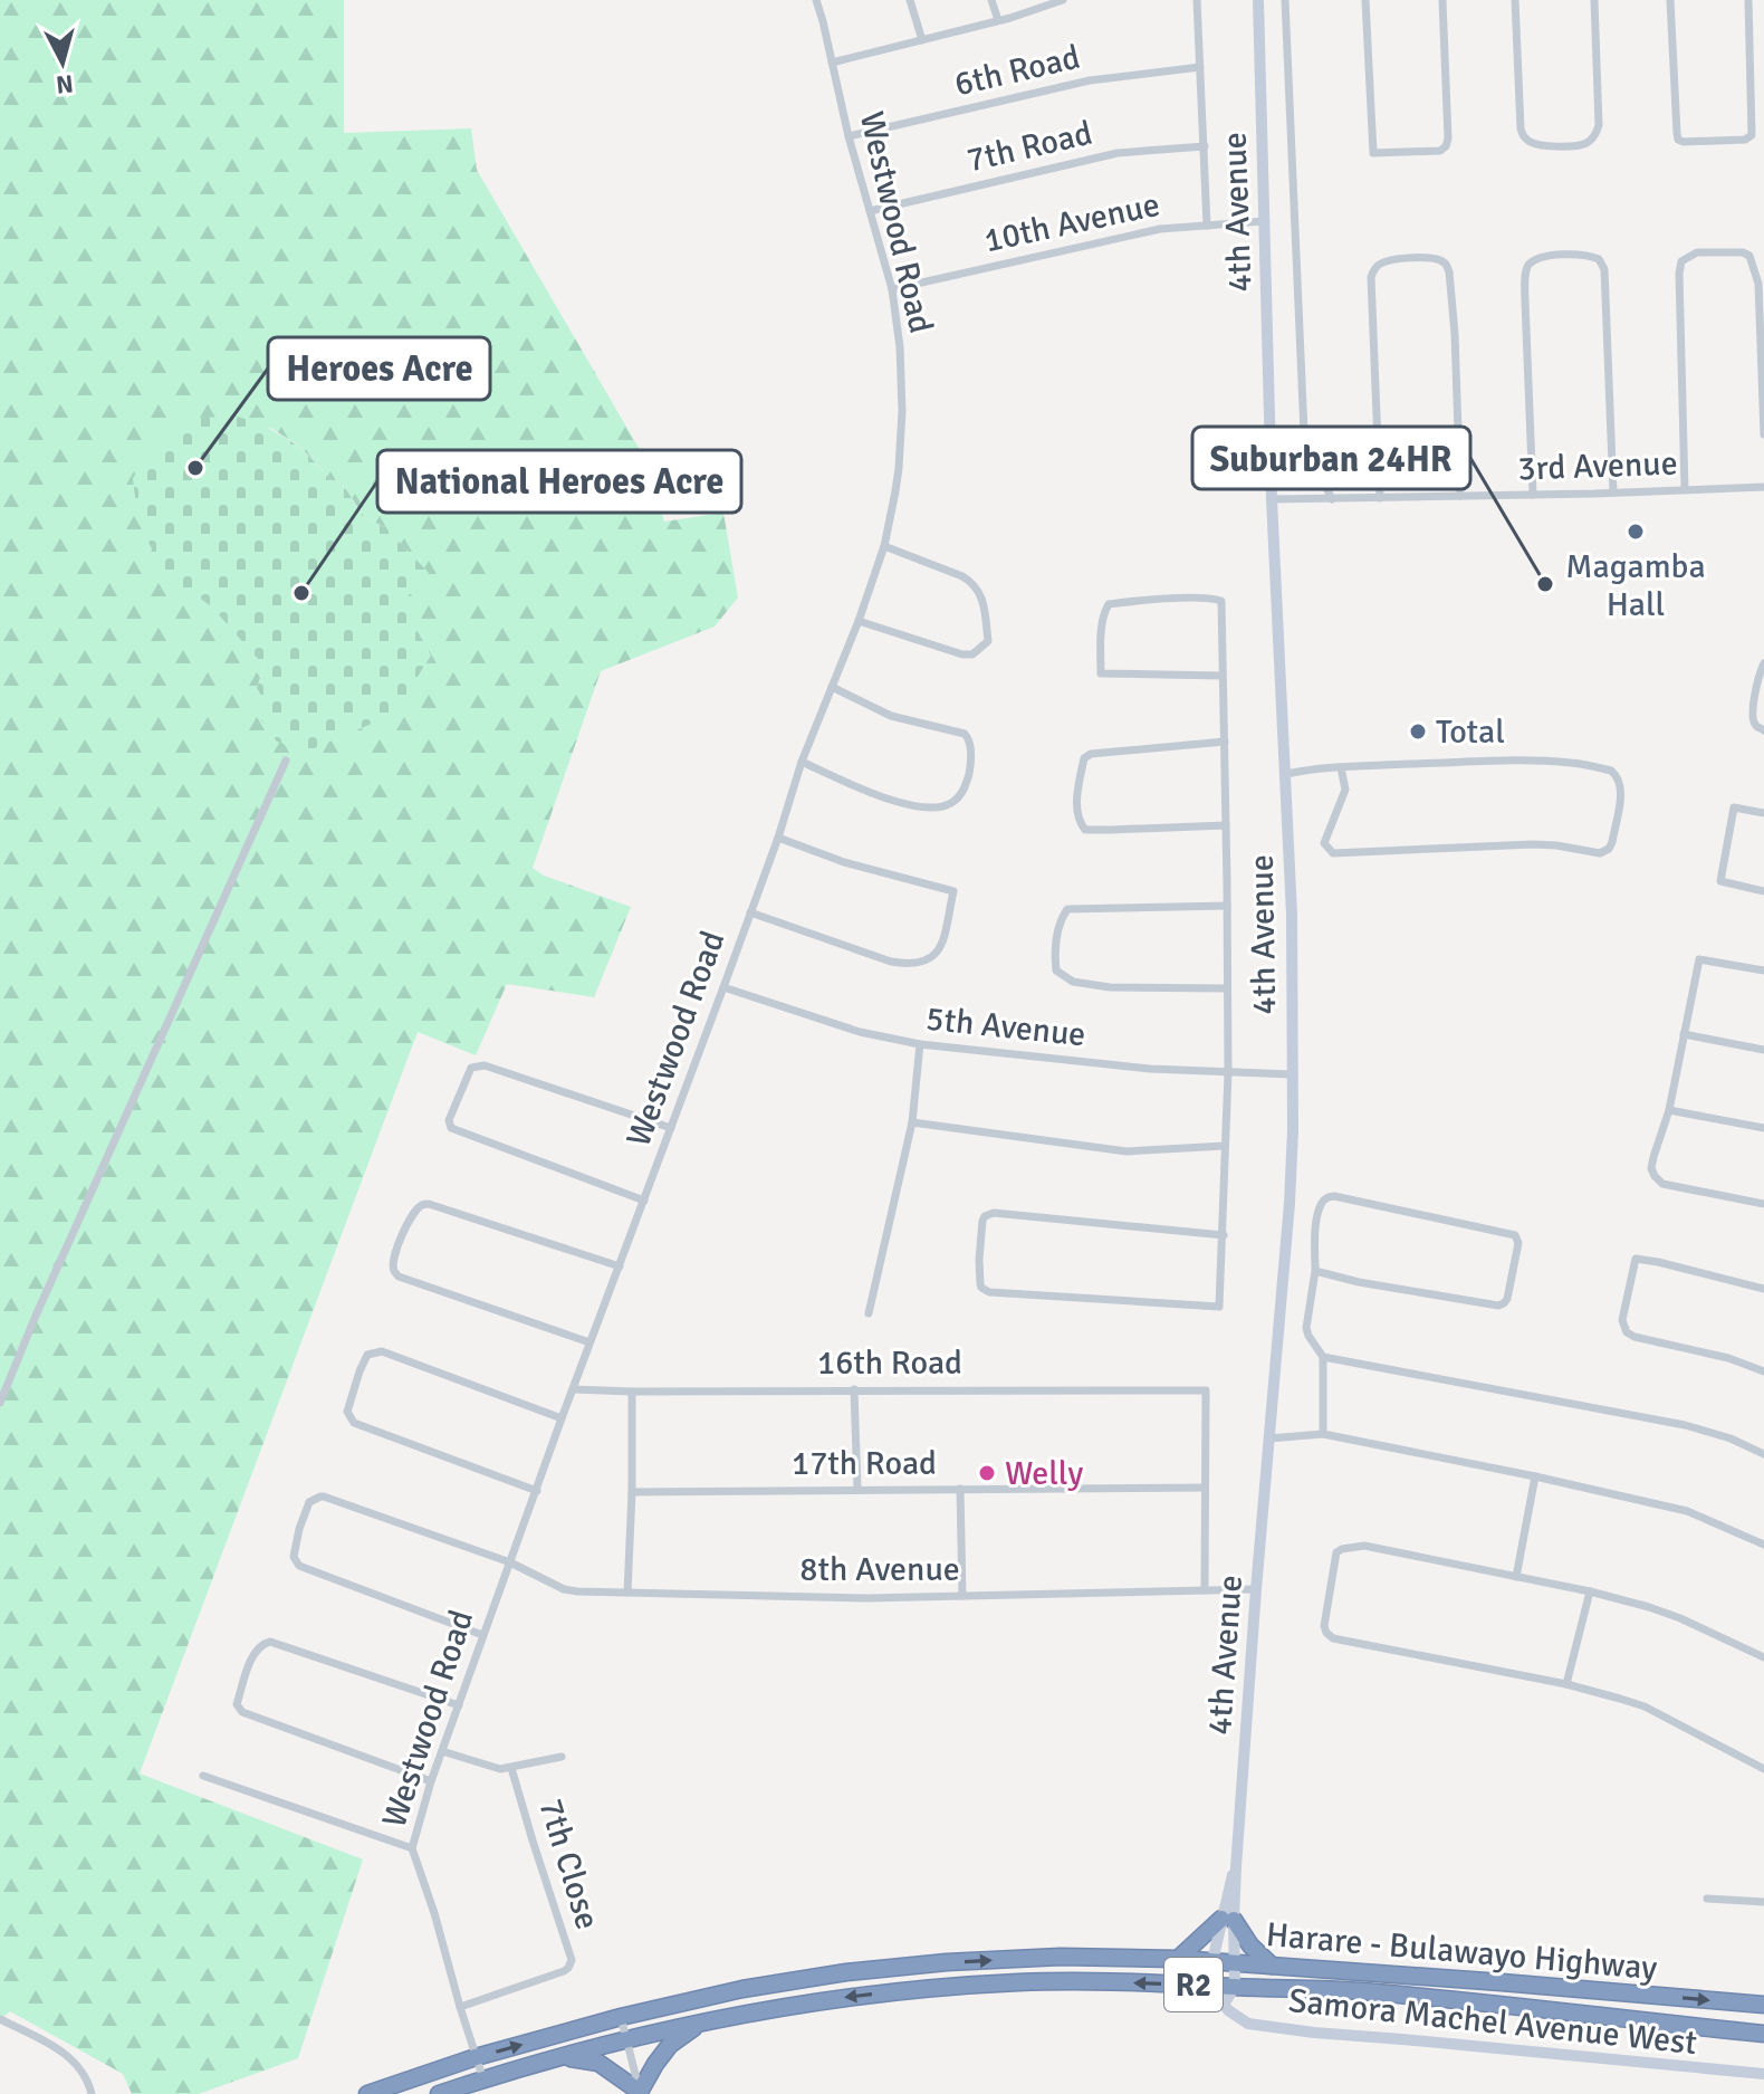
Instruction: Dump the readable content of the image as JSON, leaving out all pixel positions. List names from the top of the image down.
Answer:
{
  "streets": {
    "highway": ["Harare - Bulawayo Highway", "R2"],
    "street": [
      "6th Road",
      "7th Road",
      "4th Avenue",
      "Westwood Road",
      "10th Avenue",
      "3rd Avenue",
      "5th Avenue",
      "16th Road",
      "17th Road",
      "8th Avenue",
      "7th Close",
      "Samora Machel Avenue West"
    ]
  },
  "crossings": [
    ["6th Road", "Westwood Road"],
    ["7th Road", "Westwood Road"],
    ["4th Avenue", "10th Avenue"],
    ["4th Avenue", "3rd Avenue"],
    ["4th Avenue", "5th Avenue"],
    ["4th Avenue", "8th Avenue"],
    ["Westwood Road", "10th Avenue"],
    ["Westwood Road", "5th Avenue"],
    ["Westwood Road", "16th Road"],
    ["Westwood Road", "8th Avenue"],
    ["Westwood Road", "7th Close"],
    ["Westwood Road", "Harare - Bulawayo Highway"],
    ["16th Road", "17th Road"],
    ["Harare - Bulawayo Highway", "Samora Machel Avenue West"]
  ],
  "places": [
    "Heroes Acre",
    "Magamba Hall",
    "Suburban 24HR",
    "National Heroes Acre",
    "Total",
    "Welly"
  ],
  "north": "bottom"
}
